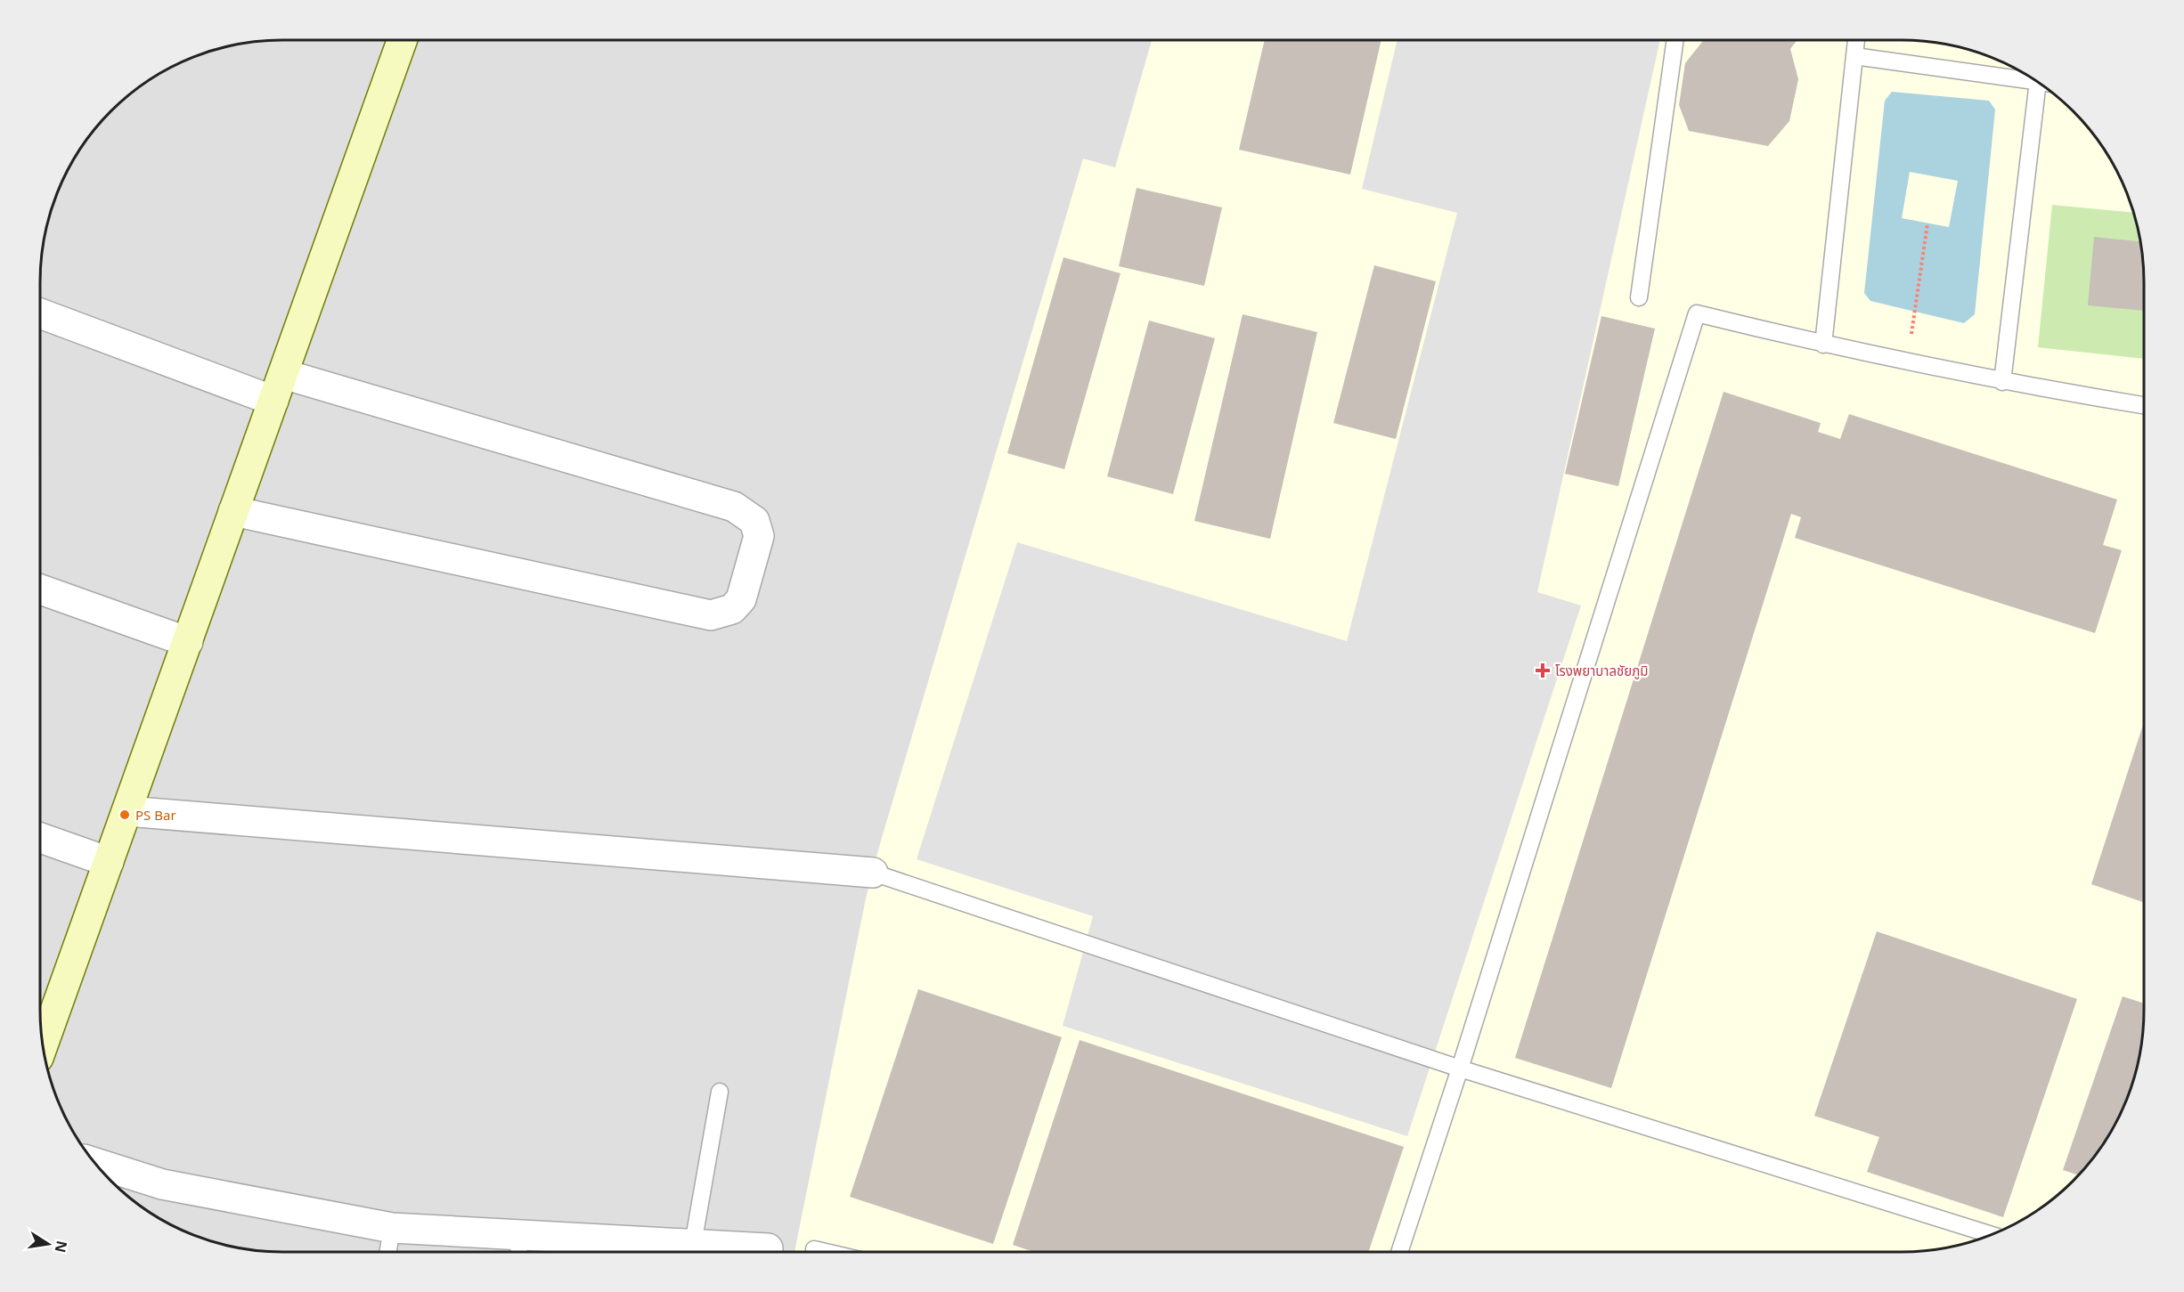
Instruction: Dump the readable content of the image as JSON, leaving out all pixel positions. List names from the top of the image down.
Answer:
{
  "places": {
    "health": ["โรงพยาบาลชัยภูมิ"],
    "other": ["PS Bar"]
  },
  "north": "right"
}
